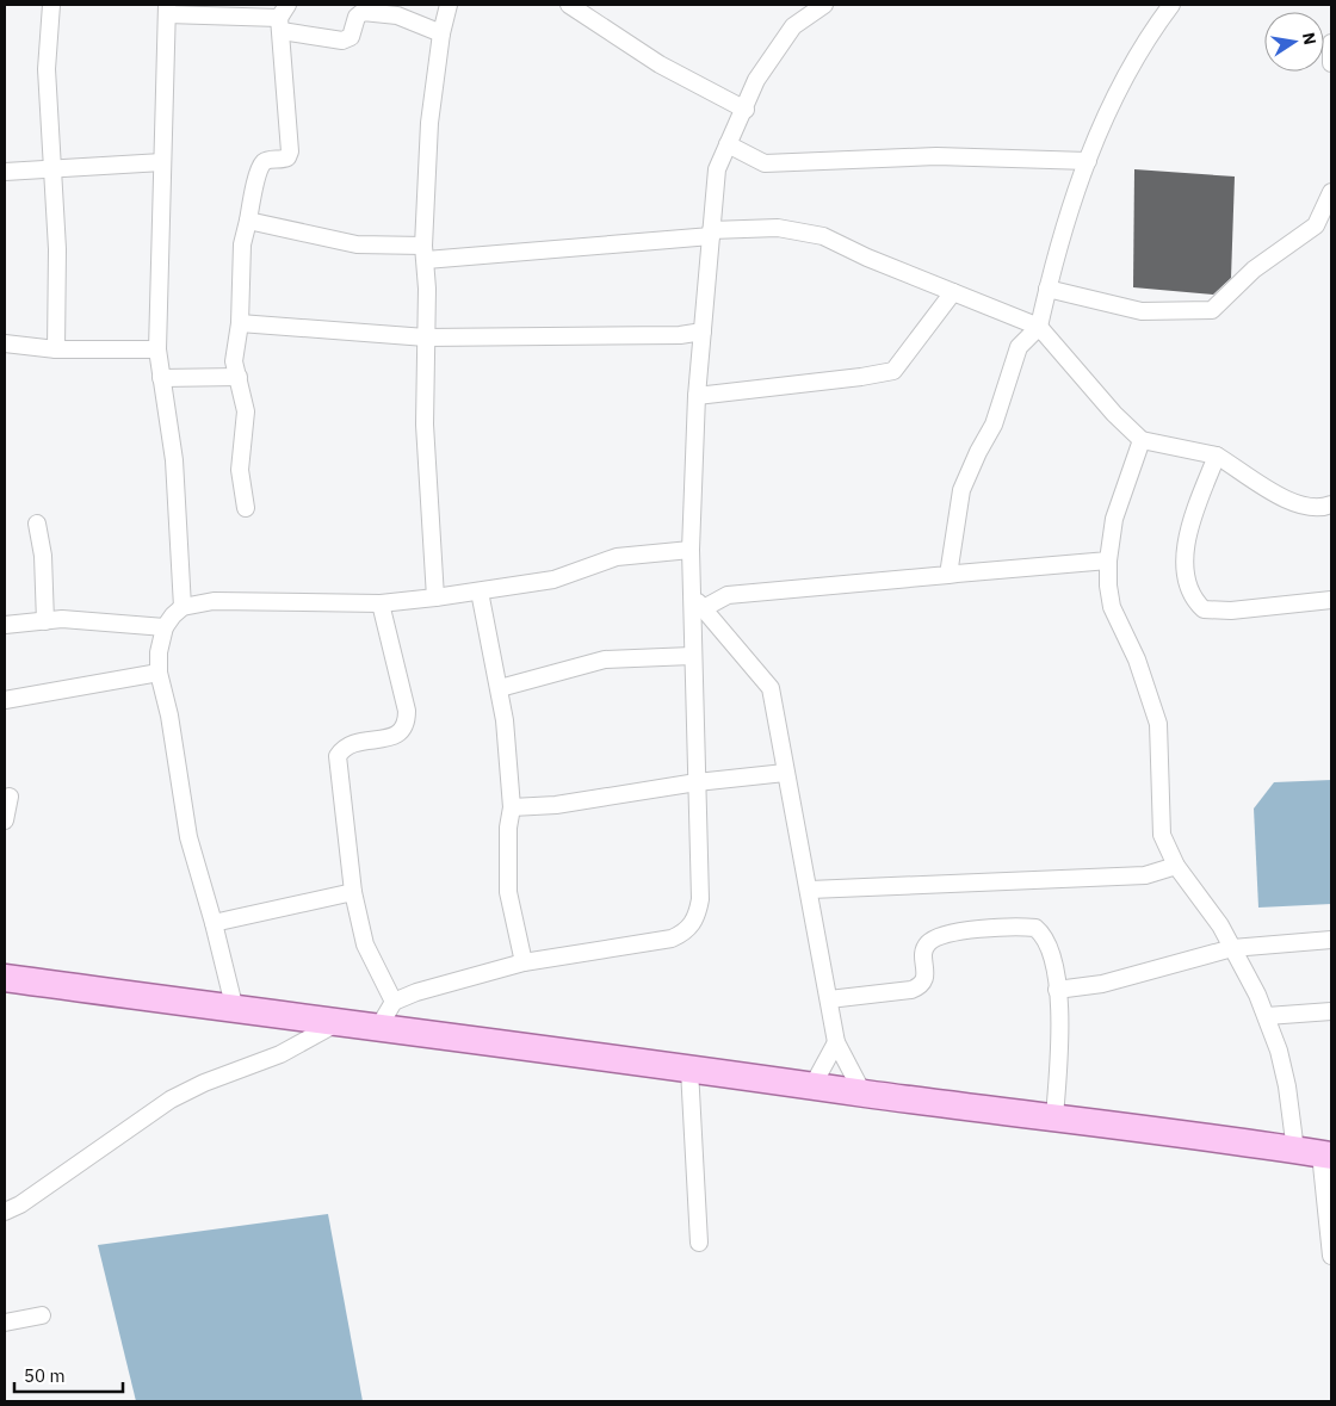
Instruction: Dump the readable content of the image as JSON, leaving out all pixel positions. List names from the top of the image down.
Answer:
{
  "scale_bar": "50 m",
  "north": "right"
}
